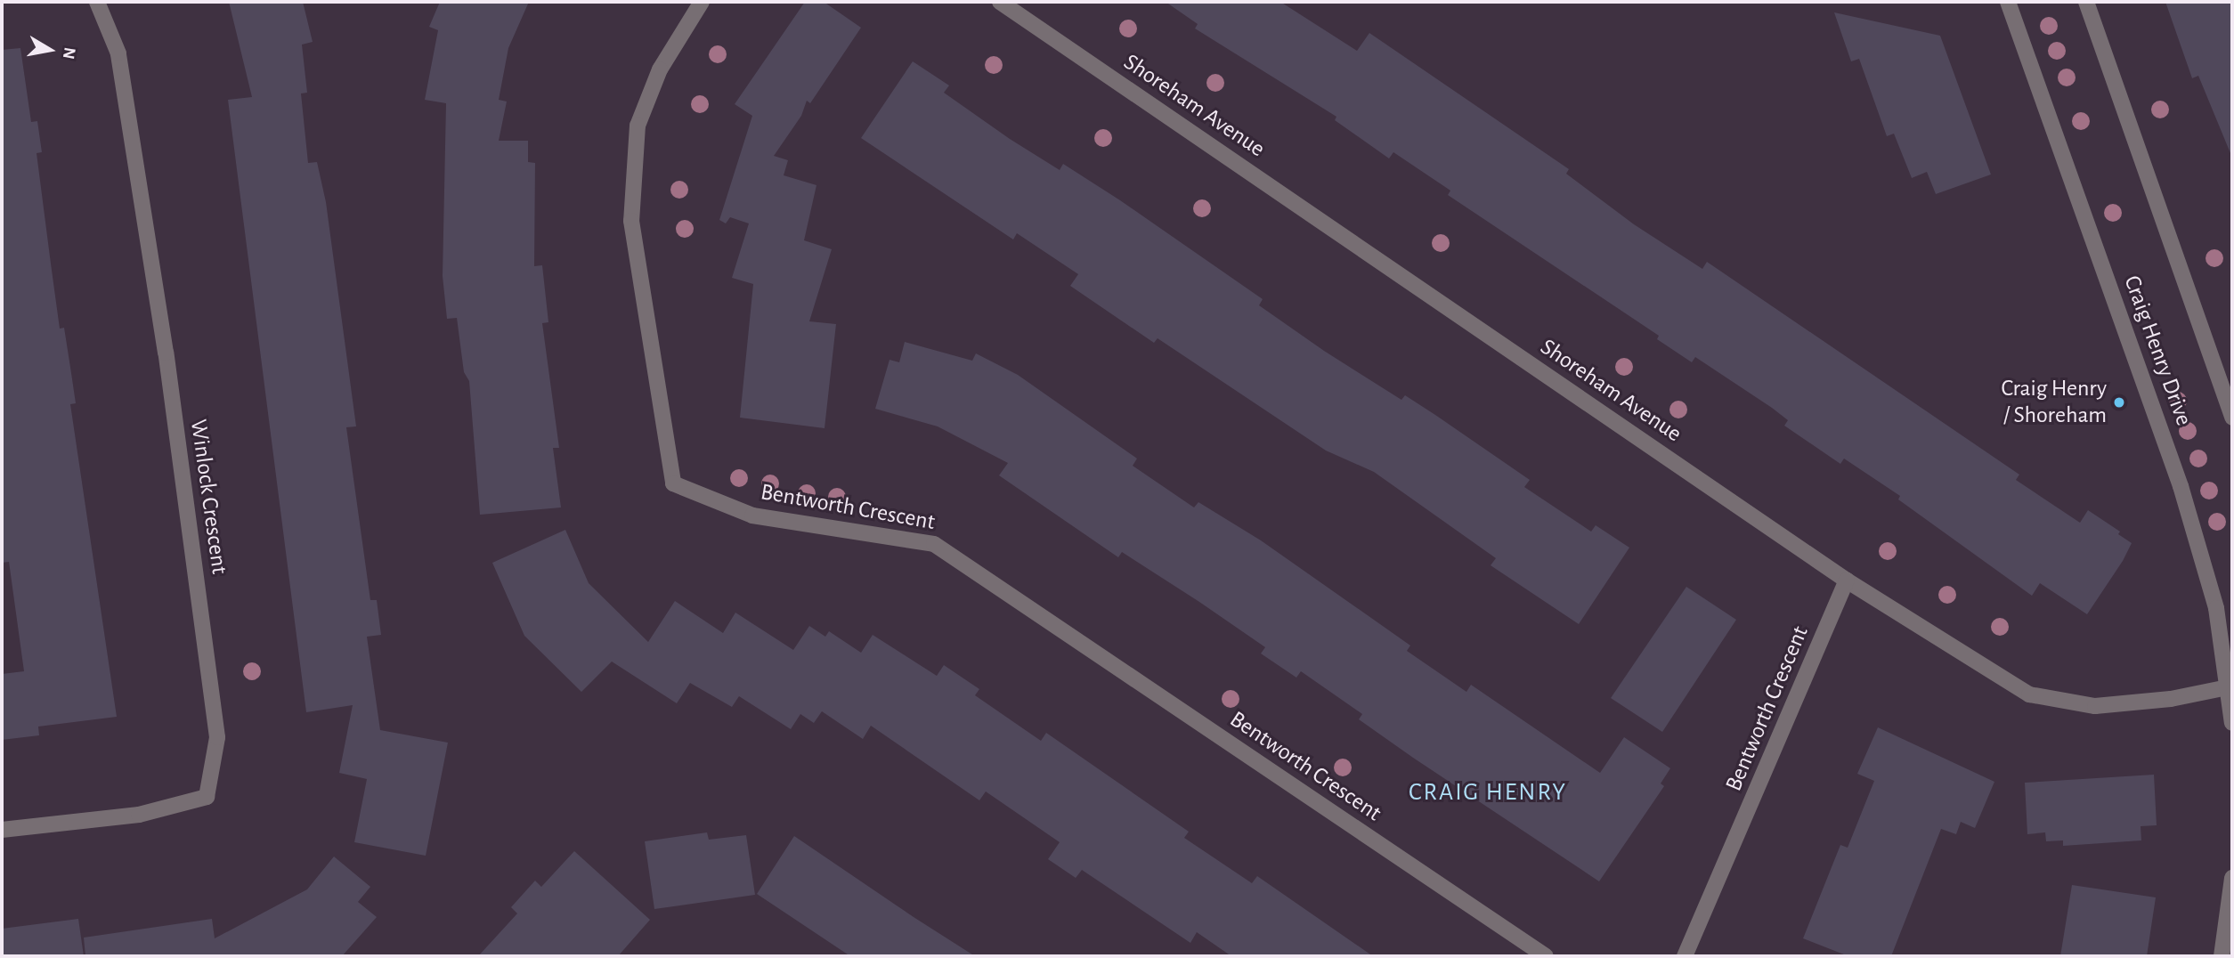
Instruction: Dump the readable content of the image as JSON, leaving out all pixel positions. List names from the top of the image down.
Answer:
{
  "streets": {
    "street": [
      "Shoreham Avenue",
      "Craig Henry Drive",
      "Winlock Crescent",
      "Bentworth Crescent"
    ]
  },
  "crossings": [
    ["Shoreham Avenue", "Craig Henry Drive"],
    ["Shoreham Avenue", "Bentworth Crescent"]
  ],
  "districts": ["CRAIG HENRY"],
  "places": ["Craig Henry / Shoreham"],
  "north": "right"
}
